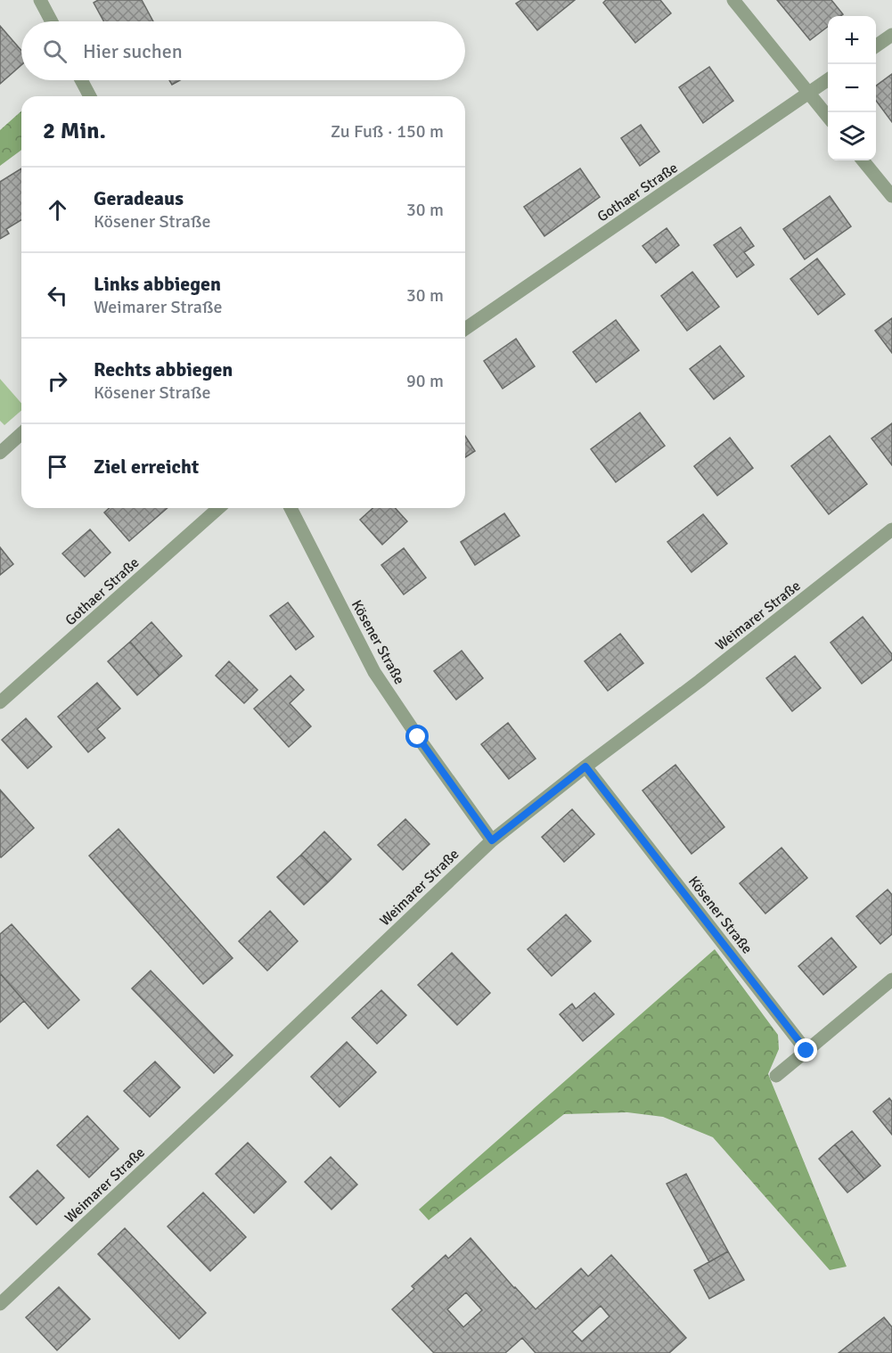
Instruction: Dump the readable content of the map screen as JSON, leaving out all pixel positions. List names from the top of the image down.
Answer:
{
  "streets": {
    "street": ["Gothaer Straße", "Weimarer Straße", "Kösener Straße"]
  },
  "crossings": [
    ["Weimarer Straße", "Kösener Straße"]
  ],
  "page": {
    "map_buttons": ["+", "−"],
    "search": "Hier suchen",
    "heading": ["2 Min.", "Zu Fuß · 150 m"],
    "list": [
      ["Geradeaus", "Kösener Straße", "30 m"],
      ["Links abbiegen", "Weimarer Straße", "30 m"],
      ["Rechts abbiegen", "Kösener Straße", "90 m"],
      "Ziel erreicht"
    ]
  }
}
